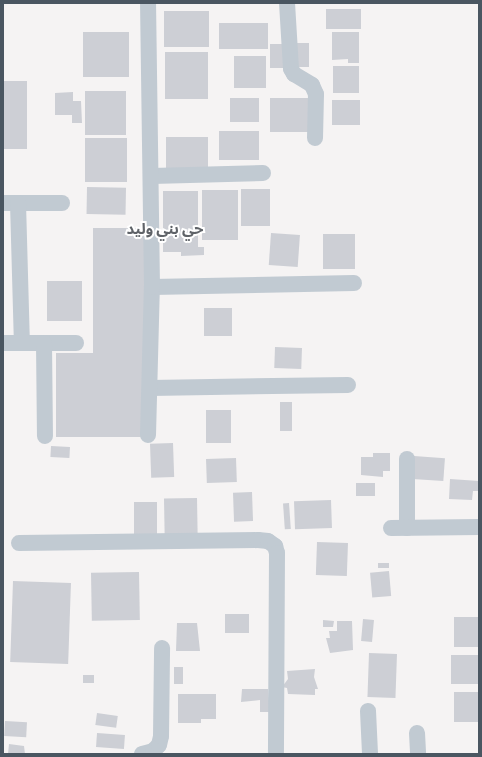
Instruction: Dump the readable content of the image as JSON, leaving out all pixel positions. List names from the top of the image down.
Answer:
{
  "districts": ["حي بني وليد"]
}
